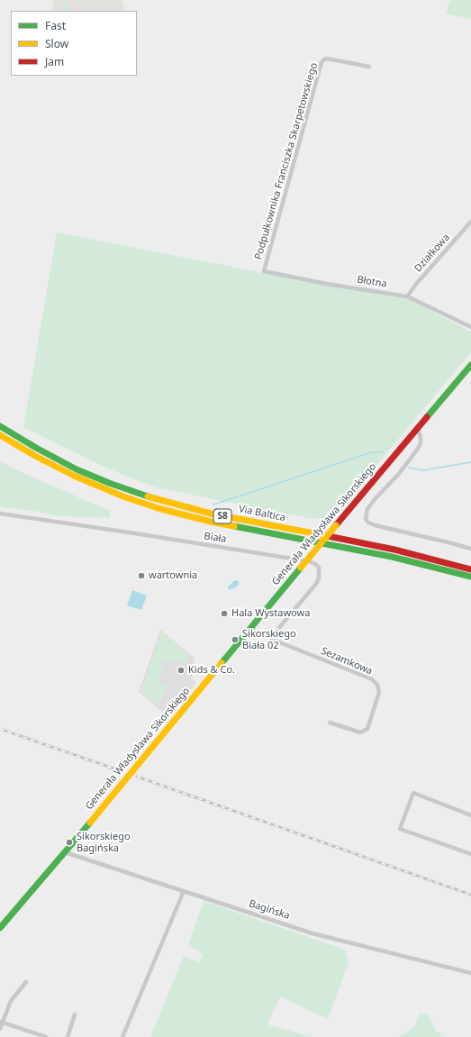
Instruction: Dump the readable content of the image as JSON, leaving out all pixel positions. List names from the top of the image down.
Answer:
{
  "streets": {
    "main road": ["Via Baltica", "S8", "Generała Władysława Sikorskiego"],
    "street": [
      "Podpułkownika Franciszka Skarpetowskiego",
      "Działkowa",
      "Błotna",
      "Biała",
      "Sezamkowa",
      "Bagińska"
    ]
  },
  "crossings": [
    ["Podpułkownika Franciszka Skarpetowskiego", "Błotna"],
    ["Działkowa", "Błotna"],
    ["Generała Władysława Sikorskiego", "Bagińska"],
    ["Biała", "Sezamkowa"]
  ],
  "places": [
    "wartownia",
    "Hala Wystawowa",
    "Sikorskiego Biała 02",
    "Kids & Co.",
    "Sikorskiego Bagińska"
  ],
  "legend": ["Fast", "Slow", "Jam"]
}
